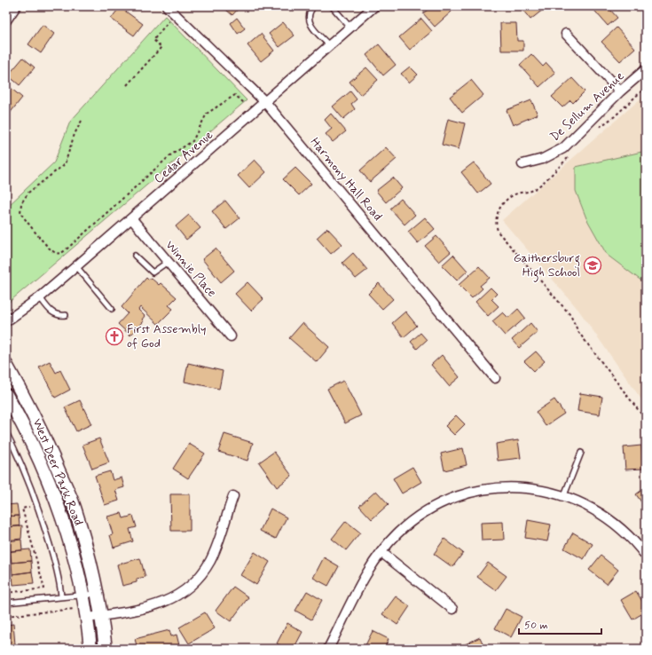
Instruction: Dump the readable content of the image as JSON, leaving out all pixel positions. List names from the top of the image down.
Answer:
{
  "streets": {
    "street": [
      "De Sellum Avenue",
      "Cedar Avenue",
      "Harmony Hall Road",
      "Winnie Place",
      "West Deer Park Road"
    ]
  },
  "crossings": [
    ["Cedar Avenue", "Harmony Hall Road"],
    ["Cedar Avenue", "Winnie Place"]
  ],
  "places": {
    "school or university": ["Gaithersburg High School"],
    "church": ["First Assembly of God"]
  },
  "scale_bar": "50 m"
}
